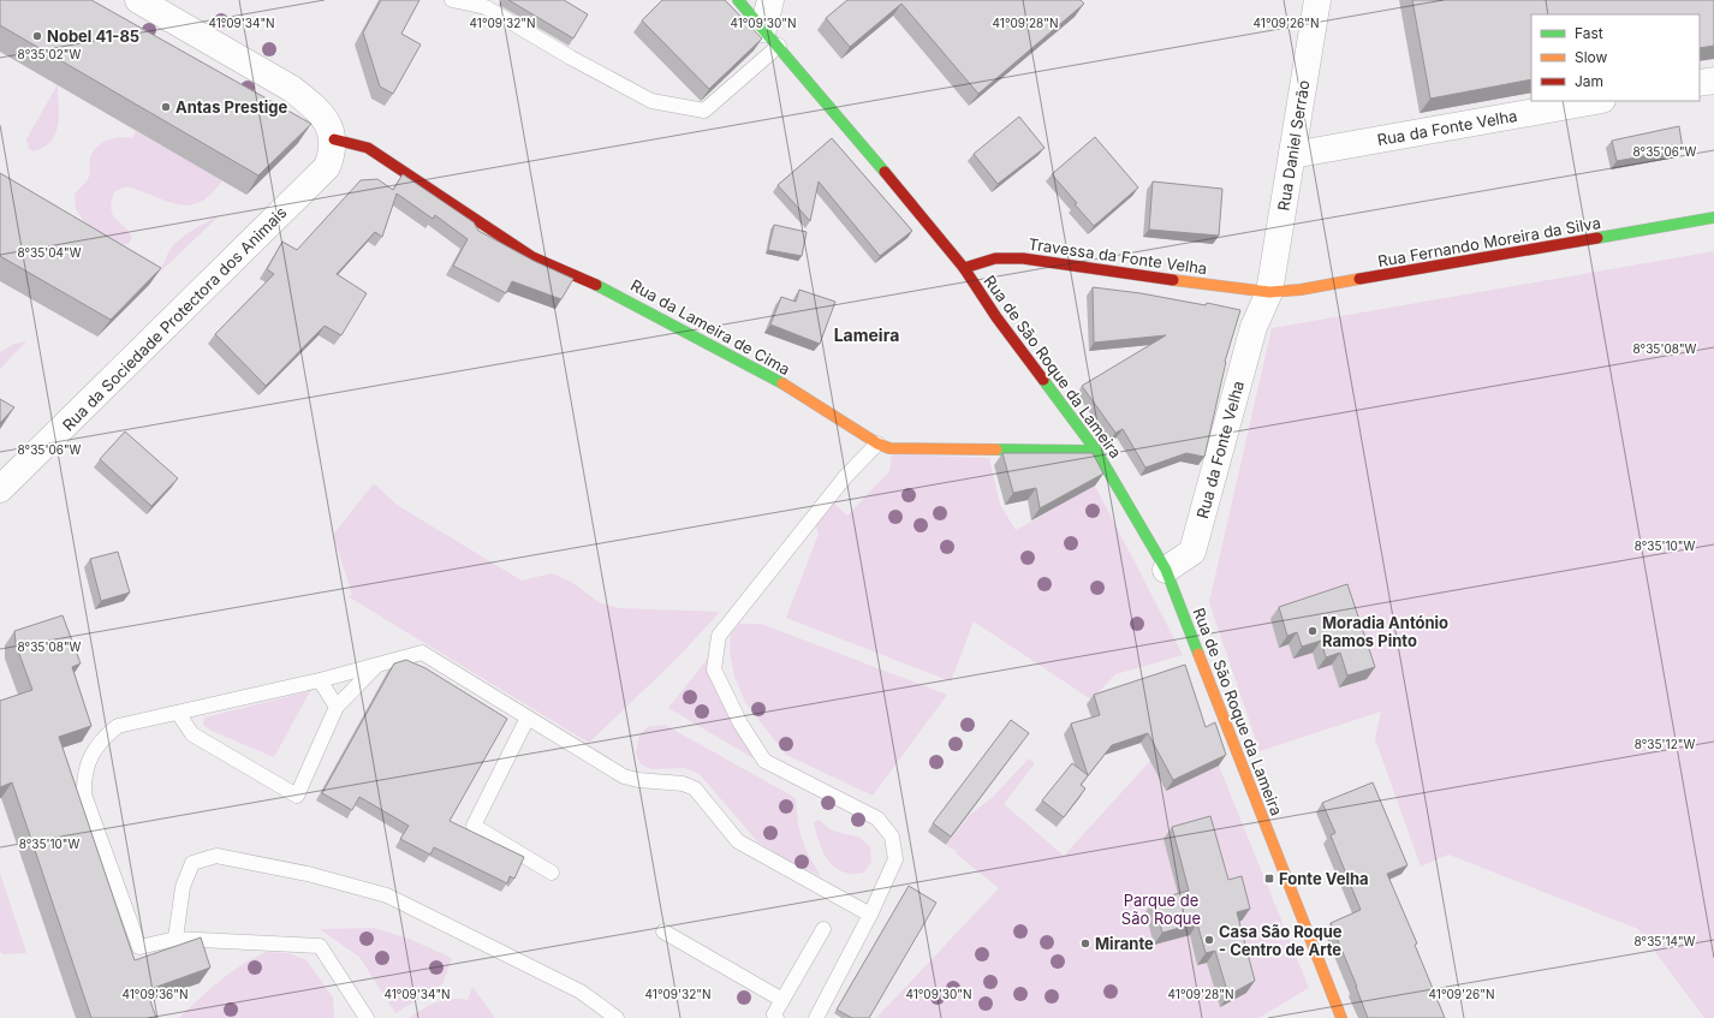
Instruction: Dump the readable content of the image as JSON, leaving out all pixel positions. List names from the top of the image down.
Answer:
{
  "streets": {
    "street": [
      "Rua da Fonte Velha",
      "Rua Daniel Serrão",
      "Rua Fernando Moreira da Silva",
      "Travessa da Fonte Velha",
      "Rua da Sociedade Protectora dos Animais",
      "Rua da Lameira de Cima",
      "Rua de São Roque da Lameira"
    ]
  },
  "crossings": [
    ["Rua da Fonte Velha", "Rua Daniel Serrão"],
    ["Rua da Fonte Velha", "Rua Fernando Moreira da Silva"],
    ["Rua da Fonte Velha", "Travessa da Fonte Velha"],
    ["Rua da Fonte Velha", "Rua de São Roque da Lameira"],
    ["Rua Daniel Serrão", "Rua Fernando Moreira da Silva"],
    ["Rua Daniel Serrão", "Travessa da Fonte Velha"],
    ["Rua Fernando Moreira da Silva", "Travessa da Fonte Velha"],
    ["Travessa da Fonte Velha", "Rua de São Roque da Lameira"],
    ["Rua da Sociedade Protectora dos Animais", "Rua da Lameira de Cima"],
    ["Rua da Lameira de Cima", "Rua de São Roque da Lameira"]
  ],
  "districts": ["Lameira"],
  "parks": ["Parque de São Roque"],
  "places": {
    "other": [
      "Nobel 41-85",
      "Antas Prestige",
      "Moradia António Ramos Pinto",
      "Casa São Roque - Centro de Arte",
      "Mirante"
    ],
    "transit": ["Fonte Velha"]
  },
  "legend": ["Fast", "Slow", "Jam"],
  "coordinates": [
    "41°09'34\"N",
    "41°09'32\"N",
    "41°09'30\"N",
    "41°09'28\"N",
    "41°09'26\"N",
    "8°35'02\"W",
    "8°35'06\"W",
    "8°35'04\"W",
    "8°35'08\"W",
    "8°35'10\"W",
    "8°35'12\"W",
    "8°35'14\"W",
    "41°09'36\"N"
  ]
}
